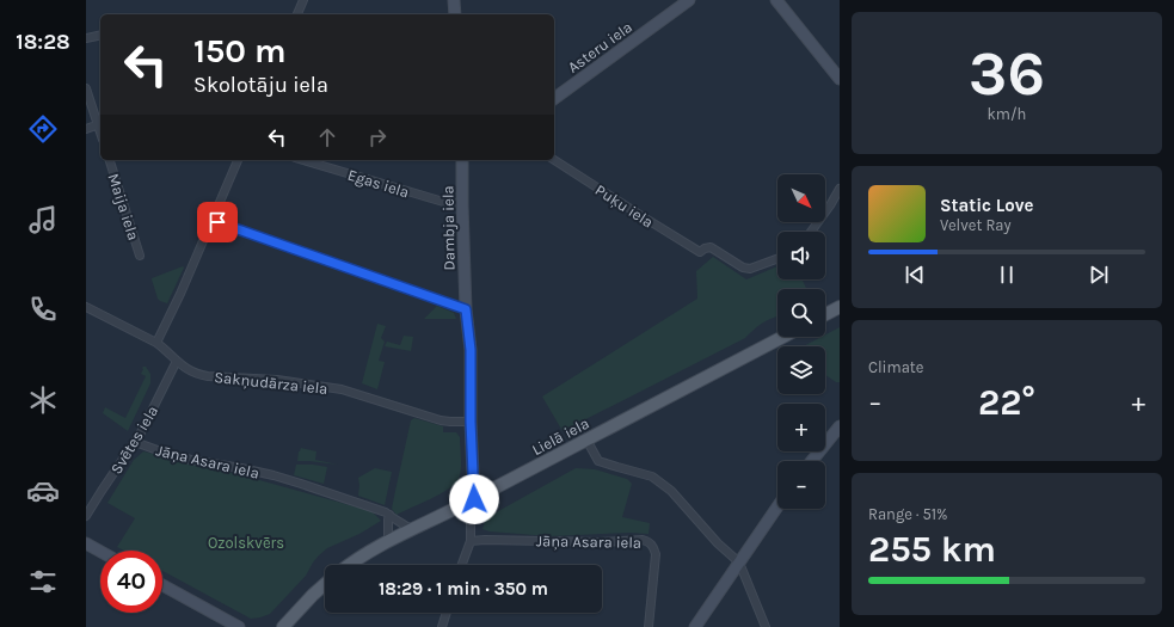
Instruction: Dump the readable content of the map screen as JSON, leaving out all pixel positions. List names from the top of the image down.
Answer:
{
  "streets": {
    "main road": ["Lielā iela"],
    "street": [
      "Asteru iela",
      "Egas iela",
      "Puķu iela",
      "Maija iela",
      "Dambja iela",
      "Sakņudārza iela",
      "Svētes iela",
      "Jāņa Asara iela"
    ]
  },
  "crossings": [
    ["Egas iela", "Dambja iela"],
    ["Dambja iela", "Sakņudārza iela"],
    ["Dambja iela", "Lielā iela"],
    ["Sakņudārza iela", "Svētes iela"],
    ["Lielā iela", "Jāņa Asara iela"],
    ["Svētes iela", "Jāņa Asara iela"]
  ],
  "parks": ["Ozolskvērs"],
  "north": "bottom right",
  "page": {
    "tabs": "18:28",
    "tile": [
      ["36", "km/h"],
      "Climate",
      ["Range · 51%", "255 km"]
    ],
    "turn": ["150 m", "Skolotāju iela"],
    "map_buttons": ["+", "−"],
    "song": ["Static Love", "Velvet Ray"],
    "heat": ["−", "22°", "+"],
    "limit": "40",
    "trip": "18:29 · 1 min · 350 m"
  }
}
